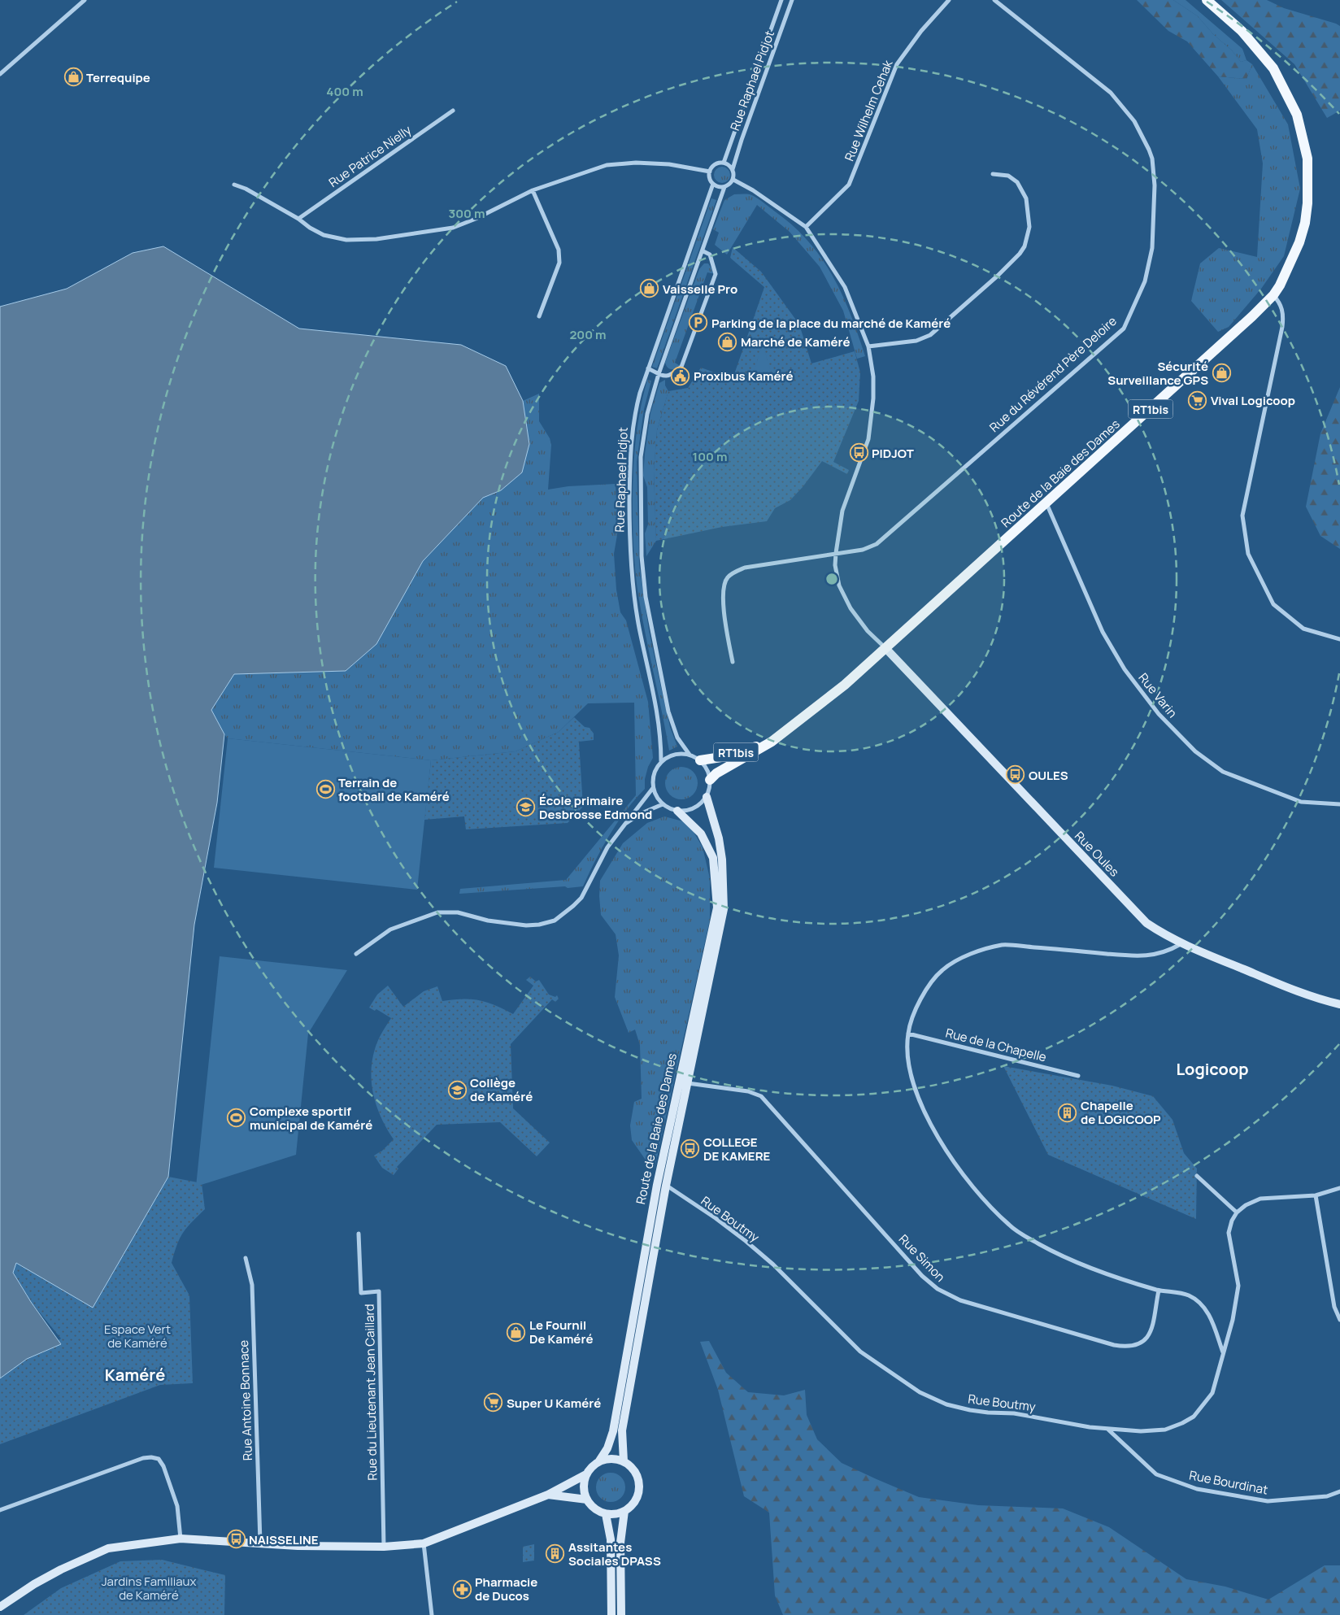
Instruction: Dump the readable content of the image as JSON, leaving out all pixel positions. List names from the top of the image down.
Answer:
{
  "streets": {
    "main road": ["RT1bis", "Route de la Baie des Dames", "Rue Oules"],
    "street": [
      "Rue Raphael Pidjot",
      "Rue Wilhelm Cehak",
      "Rue Patrice Nielly",
      "Rue du Révérend Père Deloire",
      "Rue Varin",
      "Rue de la Chapelle",
      "Rue Boutmy",
      "Rue Simon",
      "Rue du Lieutenant Jean Caillard",
      "Rue Antoine Bonnace",
      "Rue Bourdinat"
    ]
  },
  "crossings": [
    ["Rue Raphael Pidjot", "Route de la Baie des Dames"],
    ["Route de la Baie des Dames", "Rue Varin"],
    ["Route de la Baie des Dames", "Rue Oules"],
    ["Route de la Baie des Dames", "Rue Boutmy"],
    ["Route de la Baie des Dames", "Rue Simon"],
    ["Rue Boutmy", "Rue Bourdinat"]
  ],
  "districts": ["Logicoop", "Kaméré"],
  "parks": ["Espace Vert de Kaméré", "Jardins Familiaux de Kaméré"],
  "places": {
    "shop": [
      "Terrequipe",
      "Vaisselle Pro",
      "Marché de Kaméré",
      "Sécurité Surveillance GPS",
      "Le Fournil De Kaméré"
    ],
    "parking": ["Parking de la place du marché de Kaméré"],
    "public building": ["Proxibus Kaméré"],
    "supermarket": ["Vival Logicoop", "Super U Kaméré"],
    "bus stop": [
      "PIDJOT",
      "OULES",
      "COLLEGE DE KAMERE",
      "NAISSELINE"
    ],
    "sports": ["Terrain de football de Kaméré", "Complexe sportif municipal de Kaméré"],
    "school or university": ["École primaire Desbrosse Edmond", "Collège de Kaméré"],
    "building": ["Chapelle de LOGICOOP", "Assitantes Sociales DPASS"],
    "pharmacy": ["Pharmacie de Ducos"]
  },
  "rings": [
    "400 m",
    "300 m",
    "200 m",
    "100 m"
  ]
}
